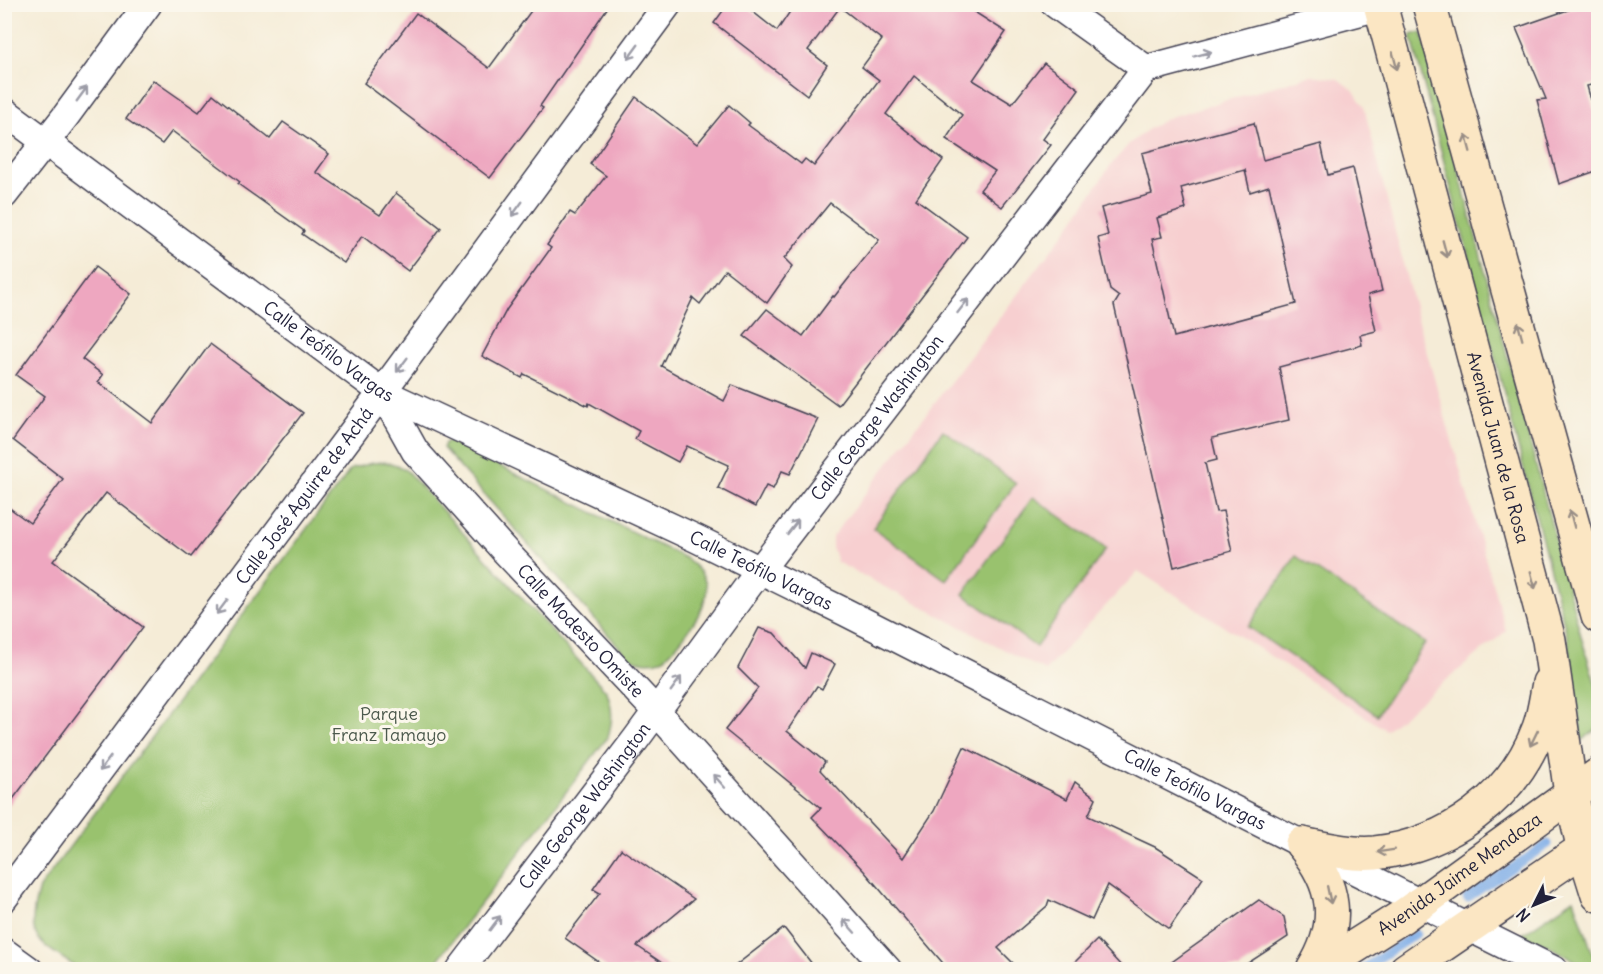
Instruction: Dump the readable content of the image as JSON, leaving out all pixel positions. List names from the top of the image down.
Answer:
{
  "streets": {
    "main road": ["Avenida Juan de la Rosa", "Avenida Jaime Mendoza"],
    "street": [
      "Calle Teófilo Vargas",
      "Calle George Washington",
      "Calle José Aguirre de Achá",
      "Calle Modesto Omiste"
    ]
  },
  "crossings": [
    ["Calle Teófilo Vargas", "Calle George Washington"],
    ["Calle Teófilo Vargas", "Calle José Aguirre de Achá"],
    ["Calle Teófilo Vargas", "Calle Modesto Omiste"],
    ["Calle Teófilo Vargas", "Avenida Jaime Mendoza"],
    ["Calle George Washington", "Calle Modesto Omiste"],
    ["Avenida Juan de la Rosa", "Avenida Jaime Mendoza"],
    ["Calle José Aguirre de Achá", "Calle Modesto Omiste"]
  ],
  "one_way": ["Calle George Washington", "Calle José Aguirre de Achá", "Calle Modesto Omiste"],
  "parks": ["Parque Franz Tamayo"],
  "north": "bottom left"
}
